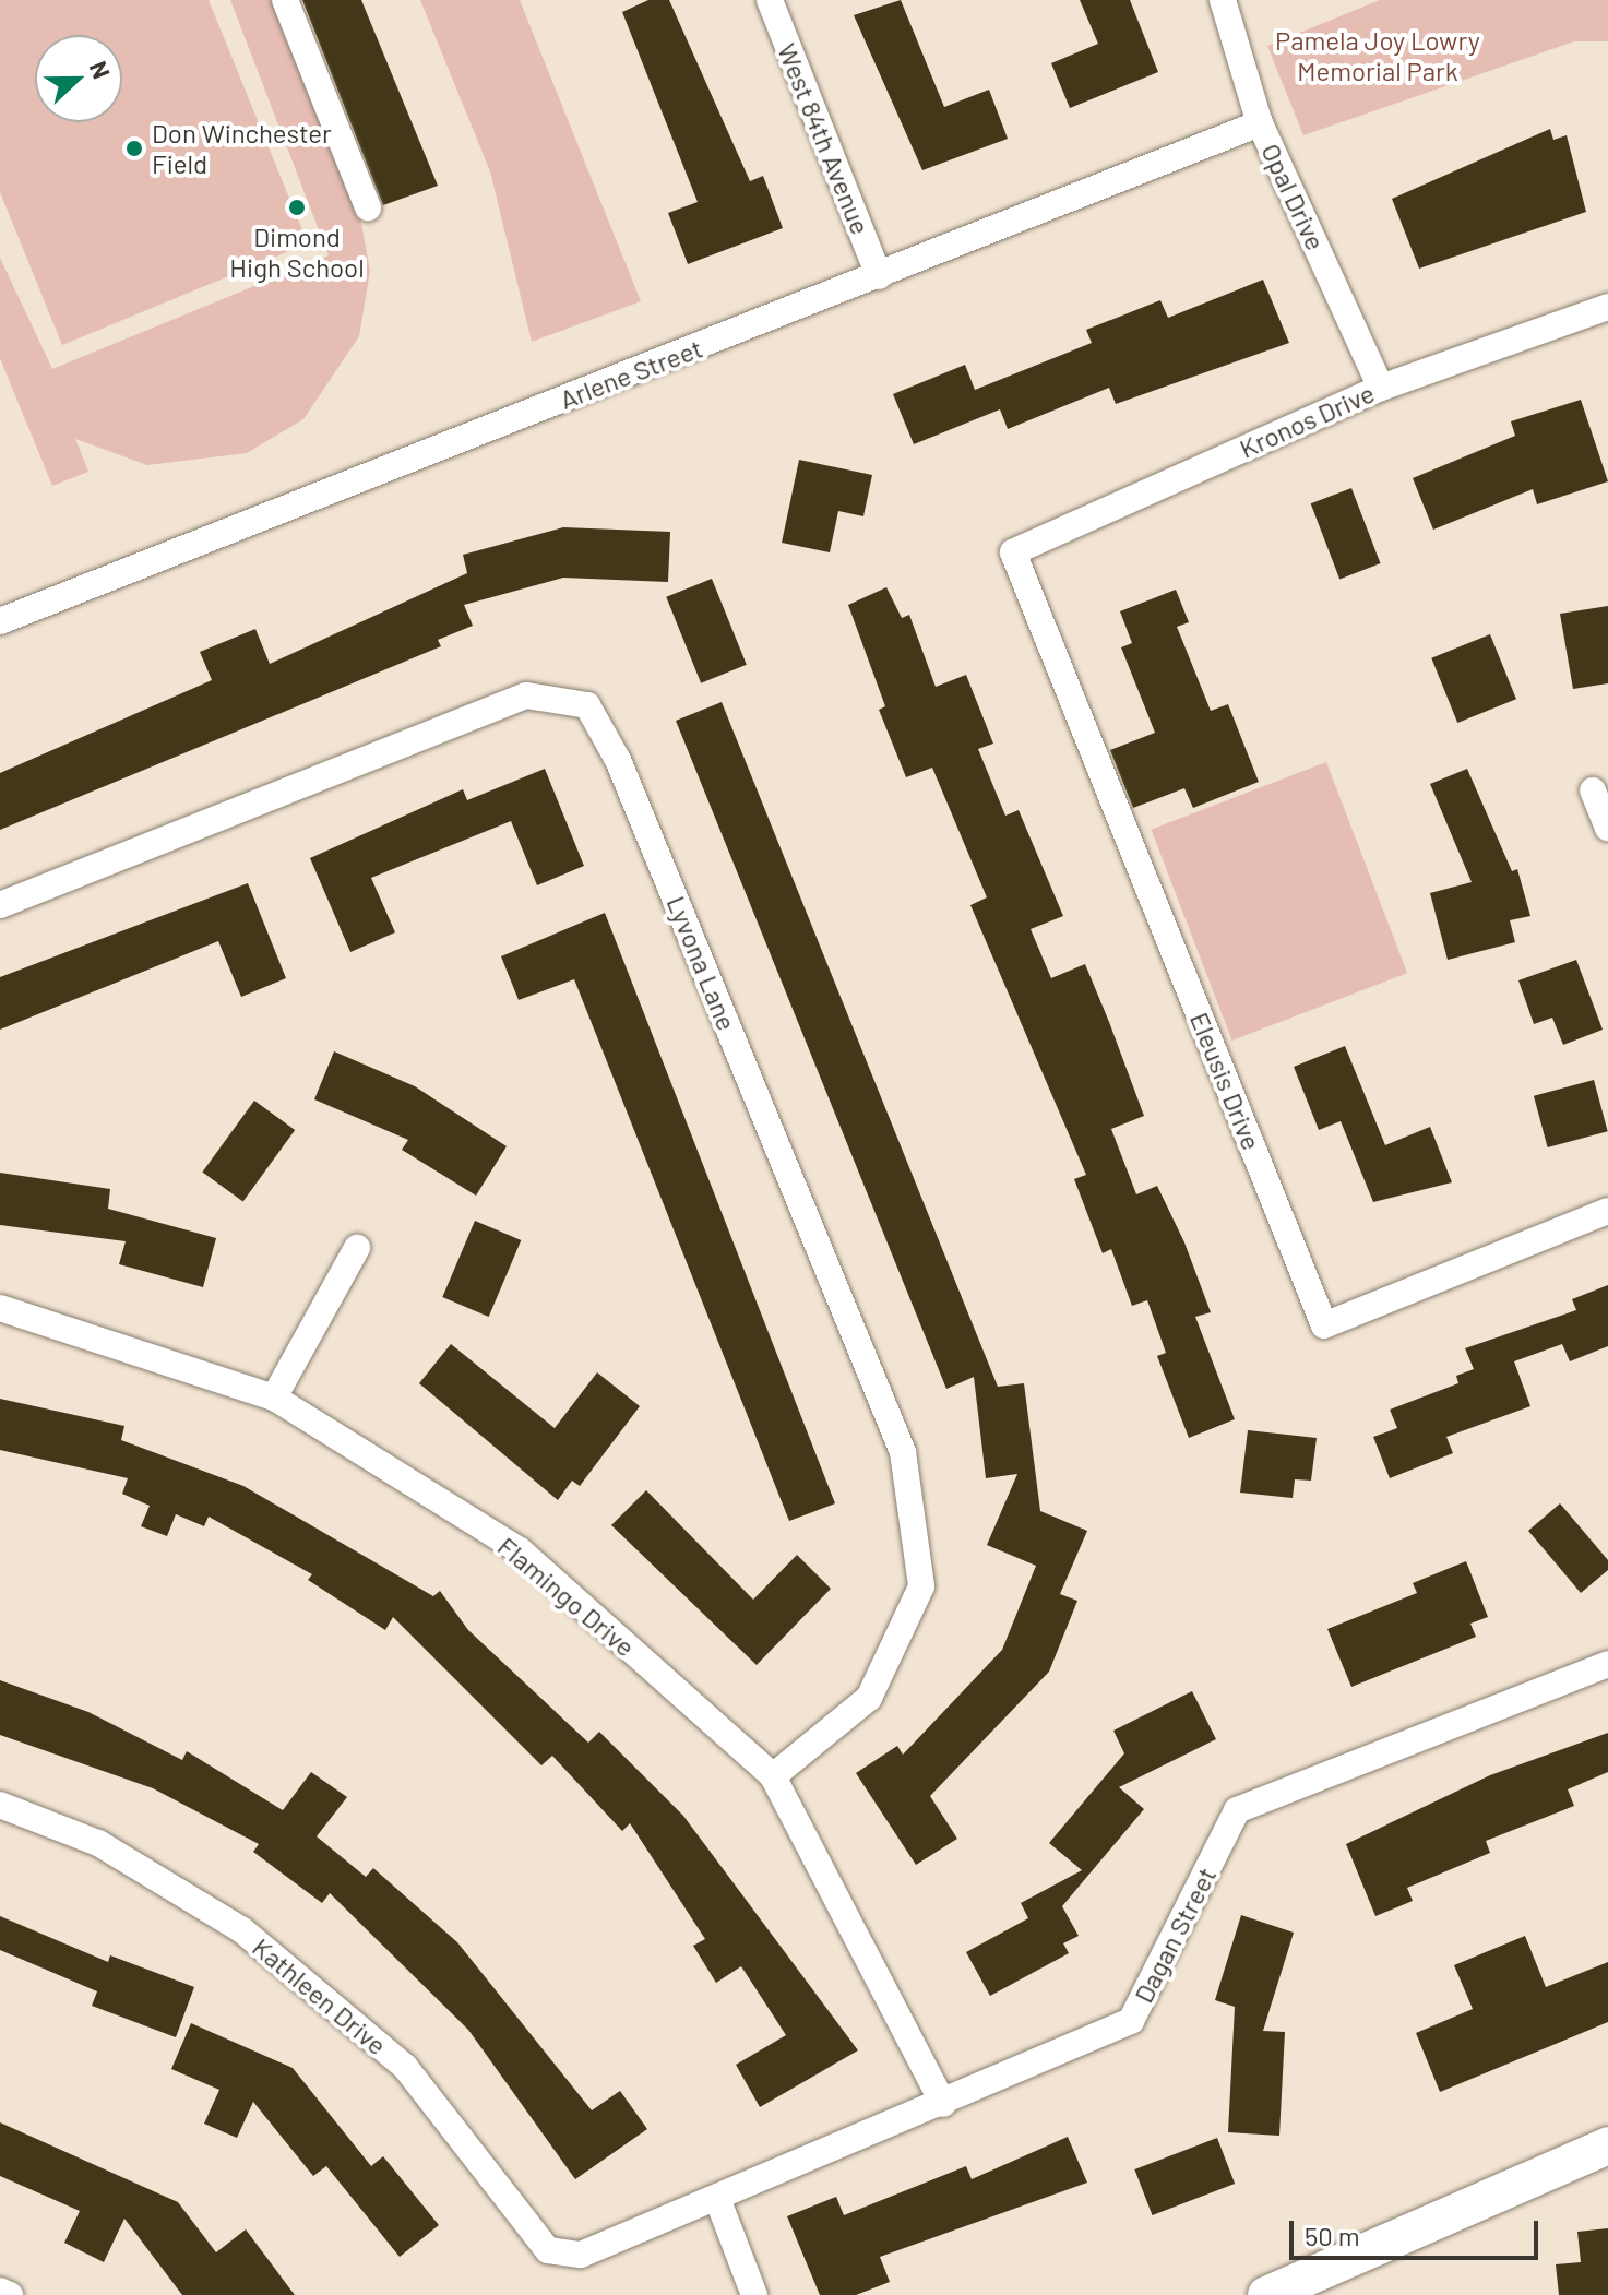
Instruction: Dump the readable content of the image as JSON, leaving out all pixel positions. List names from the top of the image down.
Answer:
{
  "streets": {
    "street": [
      "West 84th Avenue",
      "Opal Drive",
      "Arlene Street",
      "Kronos Drive",
      "Lyvona Lane",
      "Eleusis Drive",
      "Flamingo Drive",
      "Dagan Street",
      "Kathleen Drive"
    ]
  },
  "crossings": [
    ["West 84th Avenue", "Arlene Street"],
    ["Opal Drive", "Arlene Street"],
    ["Opal Drive", "Kronos Drive"],
    ["Kronos Drive", "Eleusis Drive"],
    ["Lyvona Lane", "Flamingo Drive"],
    ["Flamingo Drive", "Dagan Street"],
    ["Dagan Street", "Kathleen Drive"]
  ],
  "parks": ["Pamela Joy Lowry Memorial Park"],
  "places": ["Don Winchester Field", "Dimond High School"],
  "scale_bar": "50 m",
  "north": "right"
}
